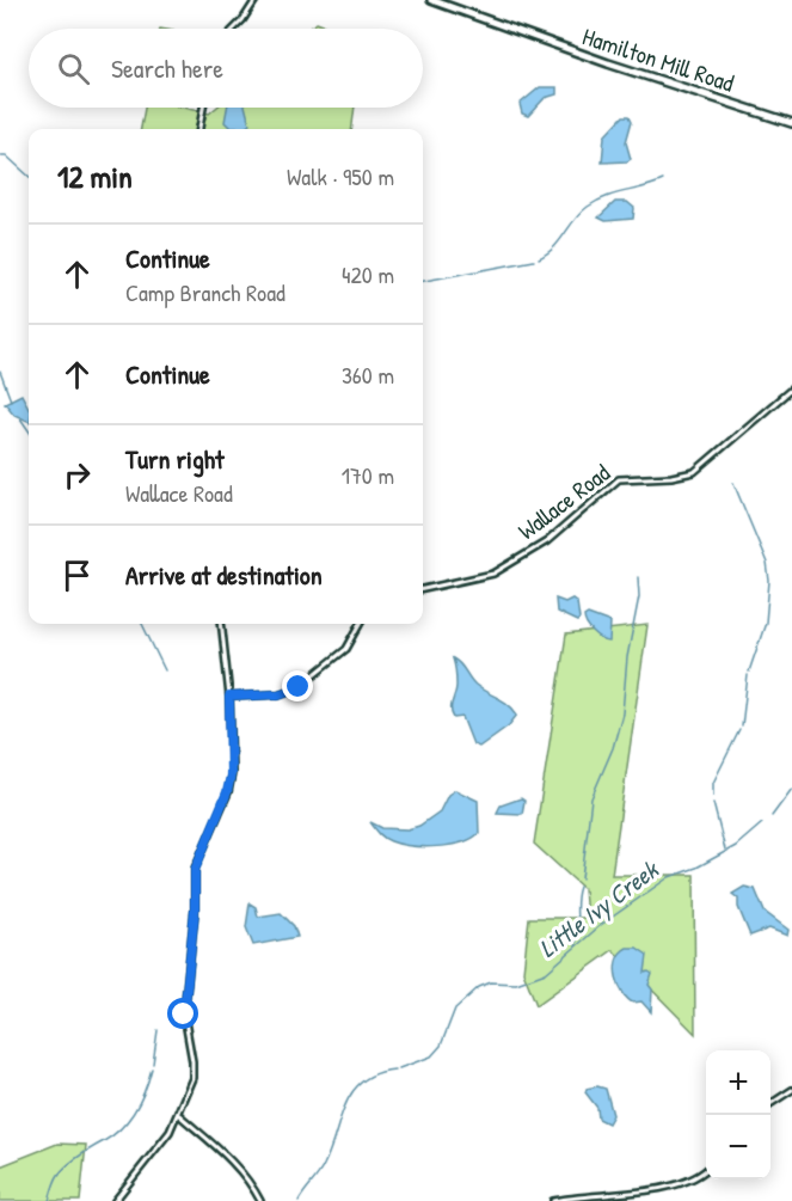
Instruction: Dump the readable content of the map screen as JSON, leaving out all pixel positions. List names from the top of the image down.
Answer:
{
  "streets": {
    "main road": ["Hamilton Mill Road"],
    "street": ["Wallace Road"]
  },
  "water": ["Little Ivy Creek"],
  "page": {
    "search": "Search here",
    "heading": ["12 min", "Walk · 950 m"],
    "list": [
      ["Continue", "Camp Branch Road", "420 m"],
      ["Continue", "360 m"],
      ["Turn right", "Wallace Road", "170 m"],
      "Arrive at destination"
    ],
    "map_buttons": ["+", "−"]
  }
}
